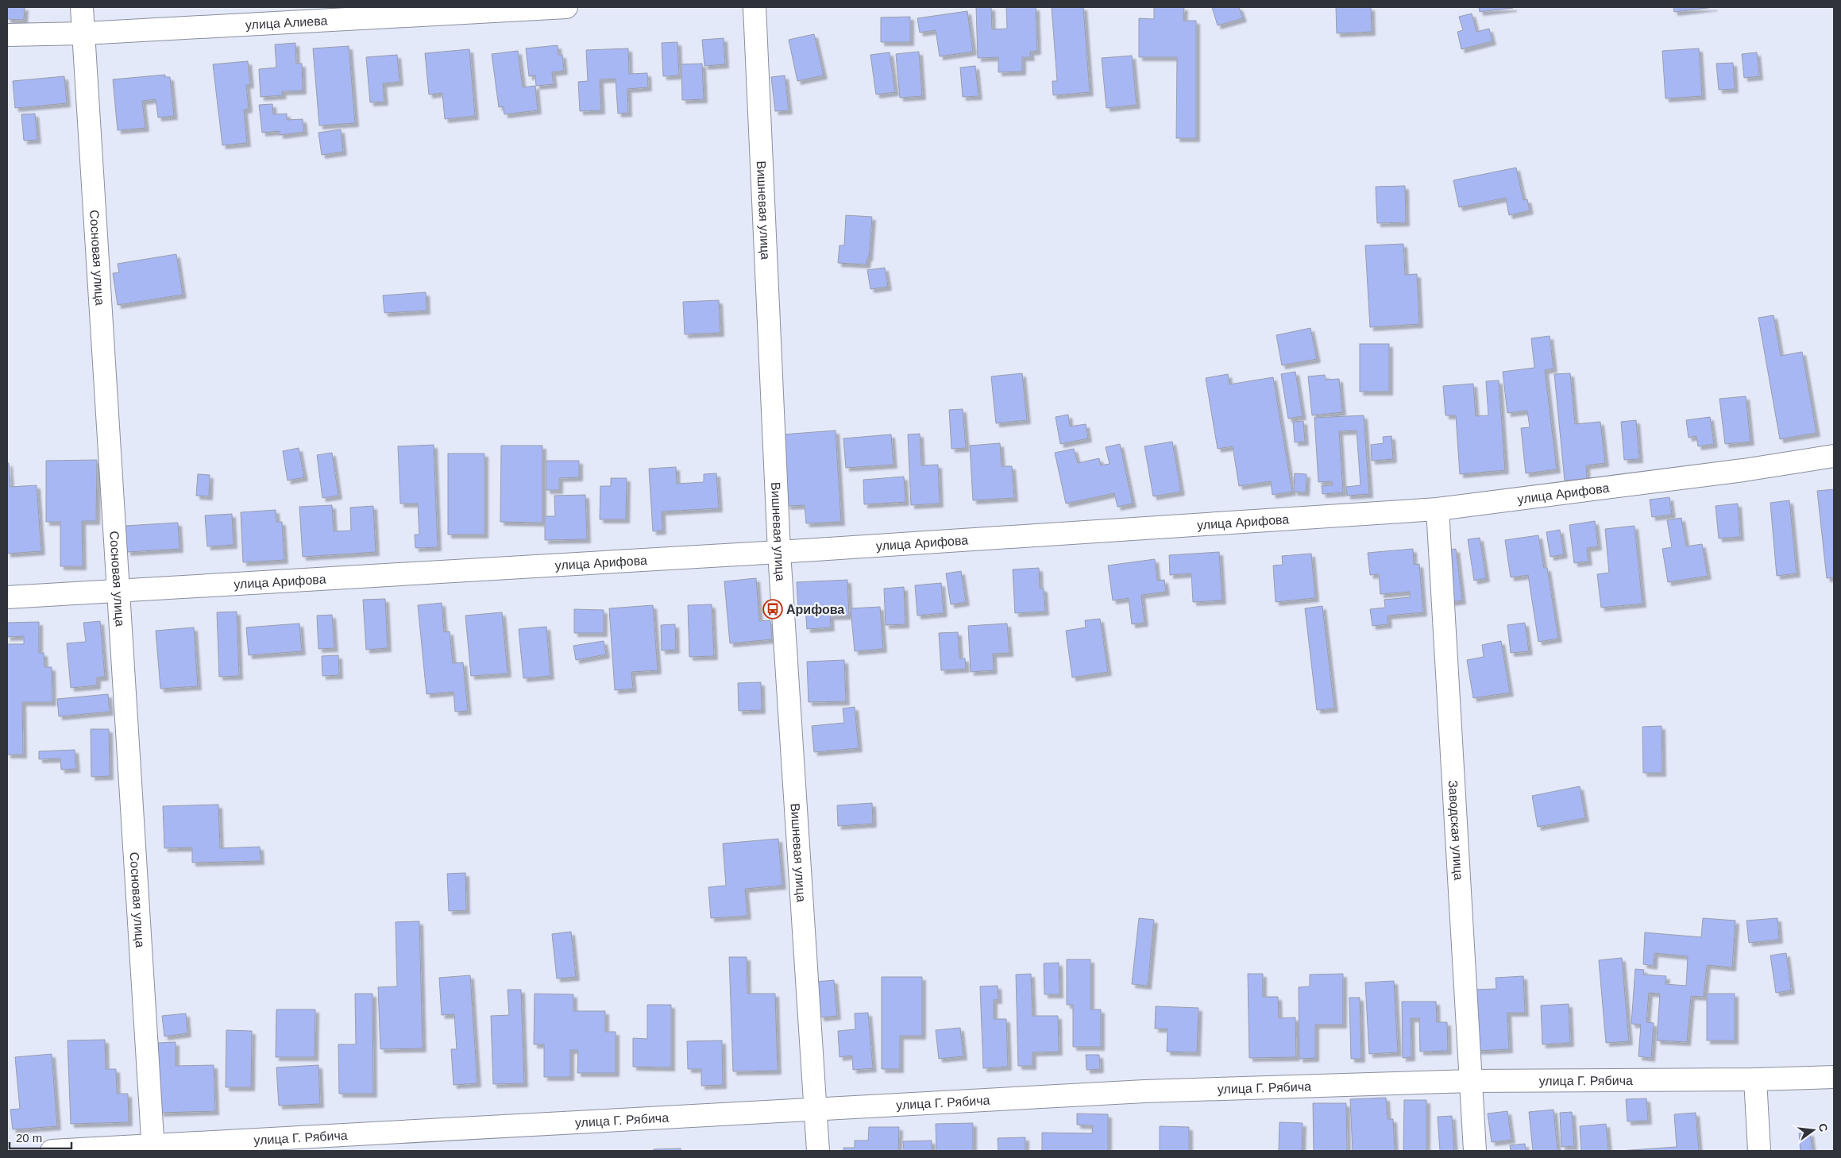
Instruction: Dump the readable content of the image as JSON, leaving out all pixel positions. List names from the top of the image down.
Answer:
{
  "streets": {
    "street": [
      "улица Алиева",
      "Вишневая улица",
      "Сосновая улица",
      "улица Арифова",
      "Заводская улица",
      "улица Г. Рябича"
    ]
  },
  "crossings": [
    ["улица Алиева", "Сосновая улица"],
    ["Вишневая улица", "улица Арифова"],
    ["Вишневая улица", "улица Г. Рябича"],
    ["Сосновая улица", "улица Арифова"],
    ["Сосновая улица", "улица Г. Рябича"],
    ["улица Арифова", "Заводская улица"],
    ["Заводская улица", "улица Г. Рябича"]
  ],
  "places": {
    "bus stop": ["Арифова"]
  },
  "scale_bar": "20 m",
  "north": "right"
}
